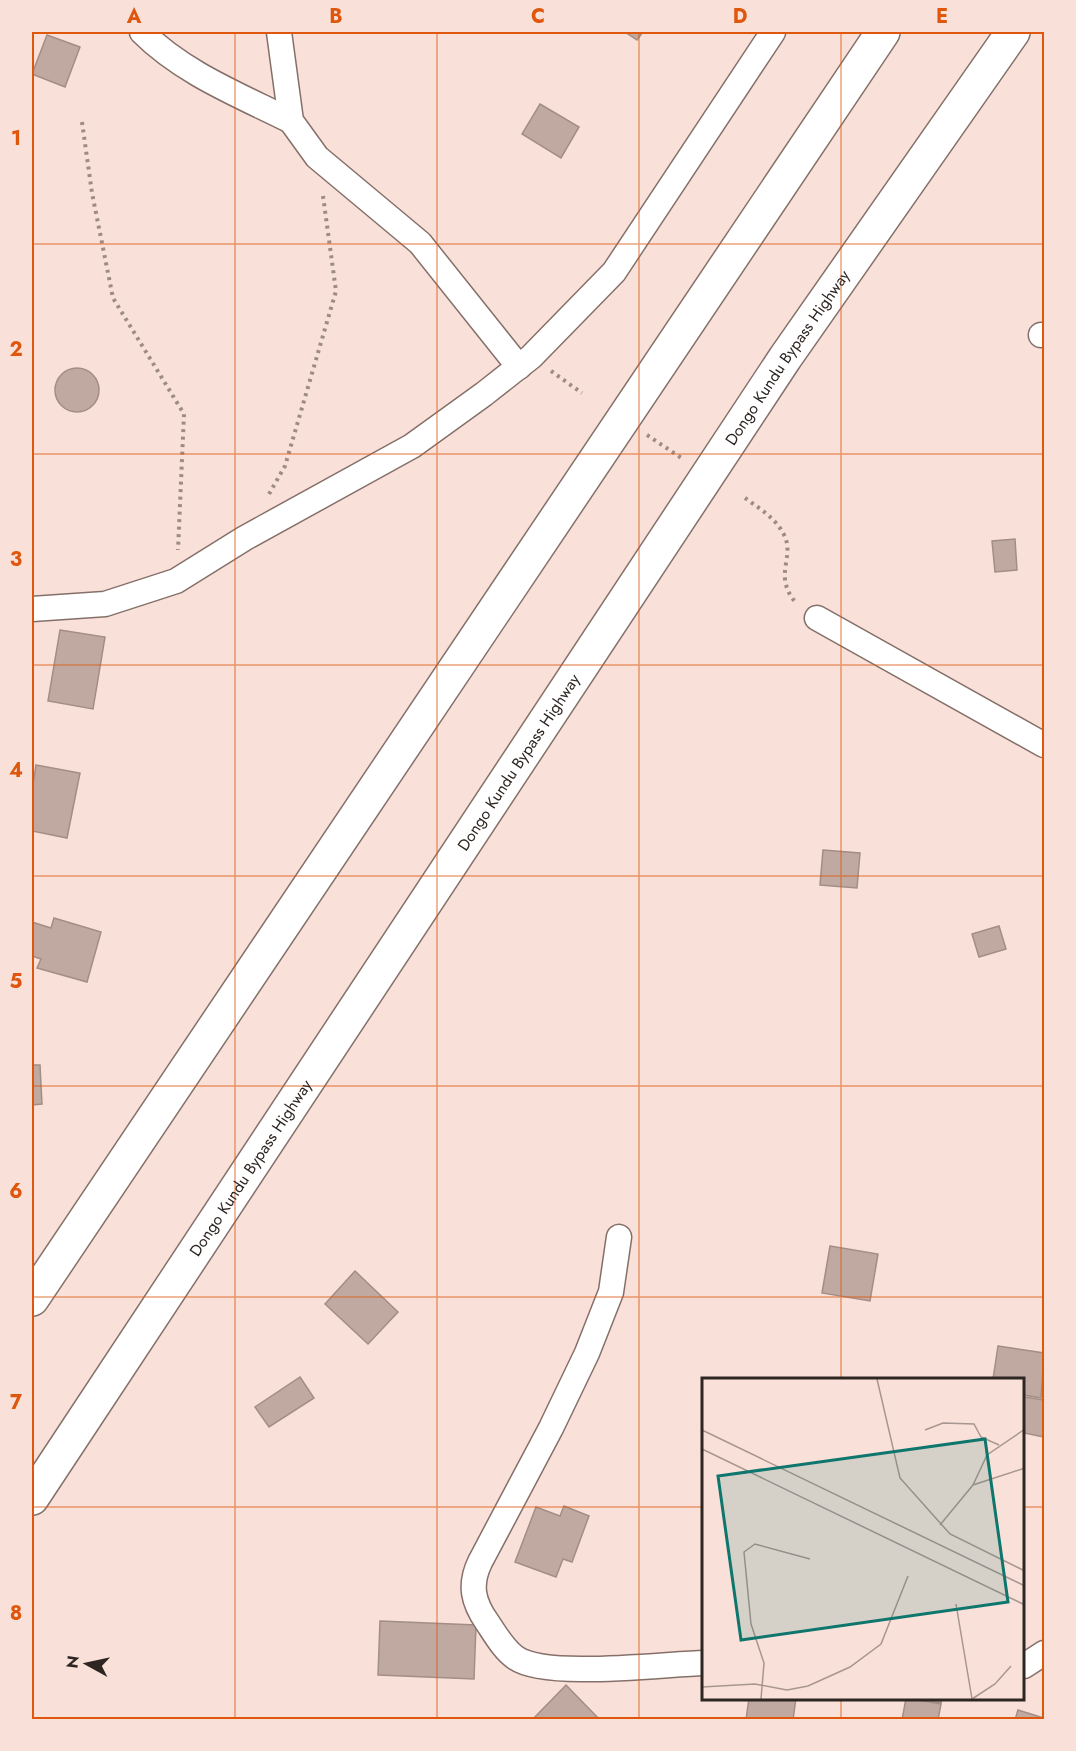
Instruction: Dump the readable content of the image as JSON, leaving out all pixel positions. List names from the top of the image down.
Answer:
{
  "streets": {
    "highway": ["Dongo Kundu Bypass Highway"]
  },
  "north": "left",
  "grid": {
    "columns": [
      "A",
      "B",
      "C",
      "D",
      "E"
    ],
    "rows": [
      "1",
      "2",
      "3",
      "4",
      "5",
      "6",
      "7",
      "8"
    ]
  }
}
